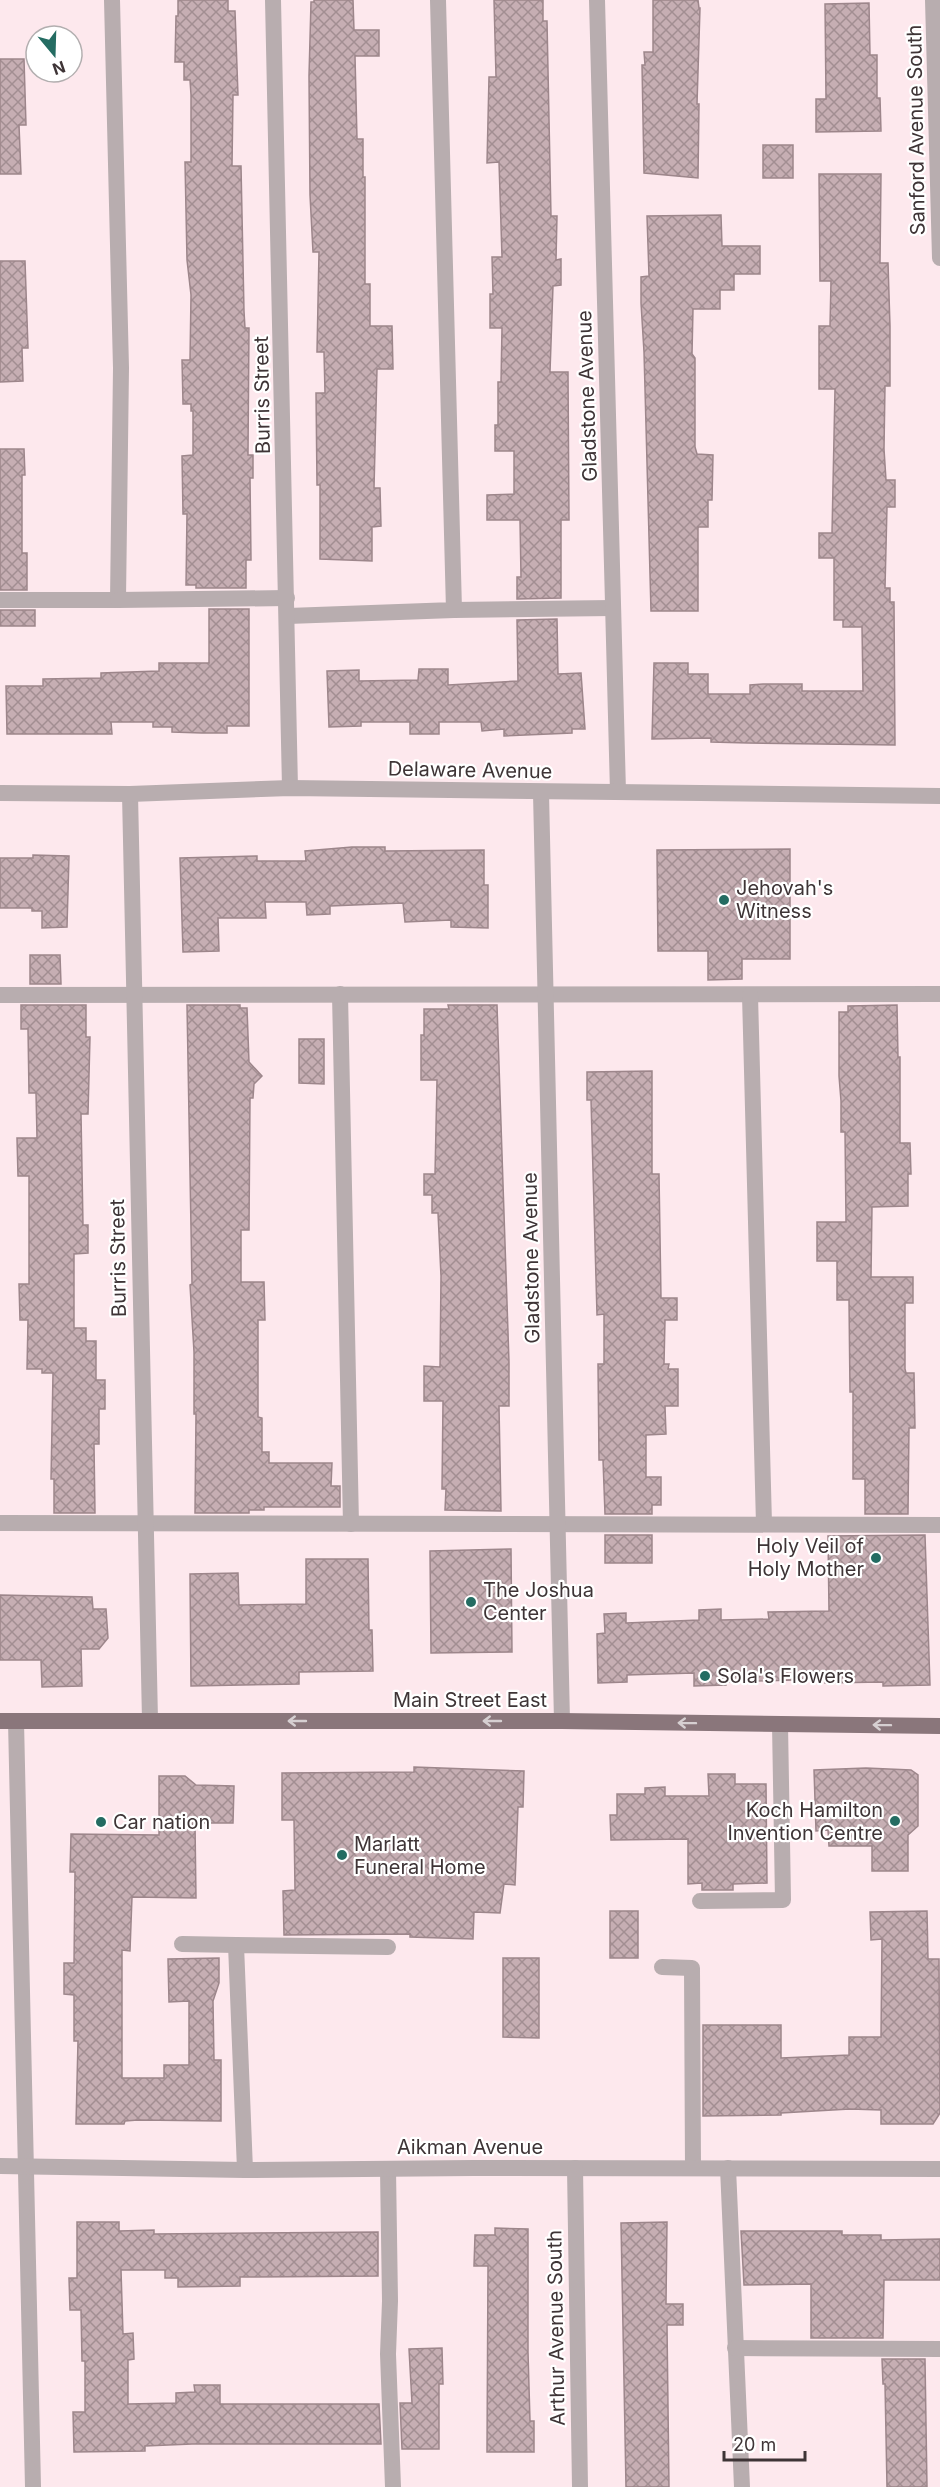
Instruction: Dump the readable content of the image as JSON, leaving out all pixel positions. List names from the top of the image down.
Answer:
{
  "streets": {
    "main road": ["Main Street East"],
    "street": [
      "Sanford Avenue South",
      "Burris Street",
      "Gladstone Avenue",
      "Delaware Avenue",
      "Aikman Avenue",
      "Arthur Avenue South"
    ]
  },
  "crossings": [
    ["Burris Street", "Delaware Avenue"],
    ["Burris Street", "Main Street East"],
    ["Gladstone Avenue", "Delaware Avenue"],
    ["Gladstone Avenue", "Main Street East"],
    ["Aikman Avenue", "Arthur Avenue South"]
  ],
  "one_way": ["Main Street East"],
  "places": [
    "Jehovah's Witness",
    "Holy Veil of Holy Mother",
    "The Joshua Center",
    "Sola's Flowers",
    "Koch Hamilton Invention Centre",
    "Car nation",
    "Marlatt Funeral Home"
  ],
  "scale_bar": "20 m",
  "north": "bottom"
}
